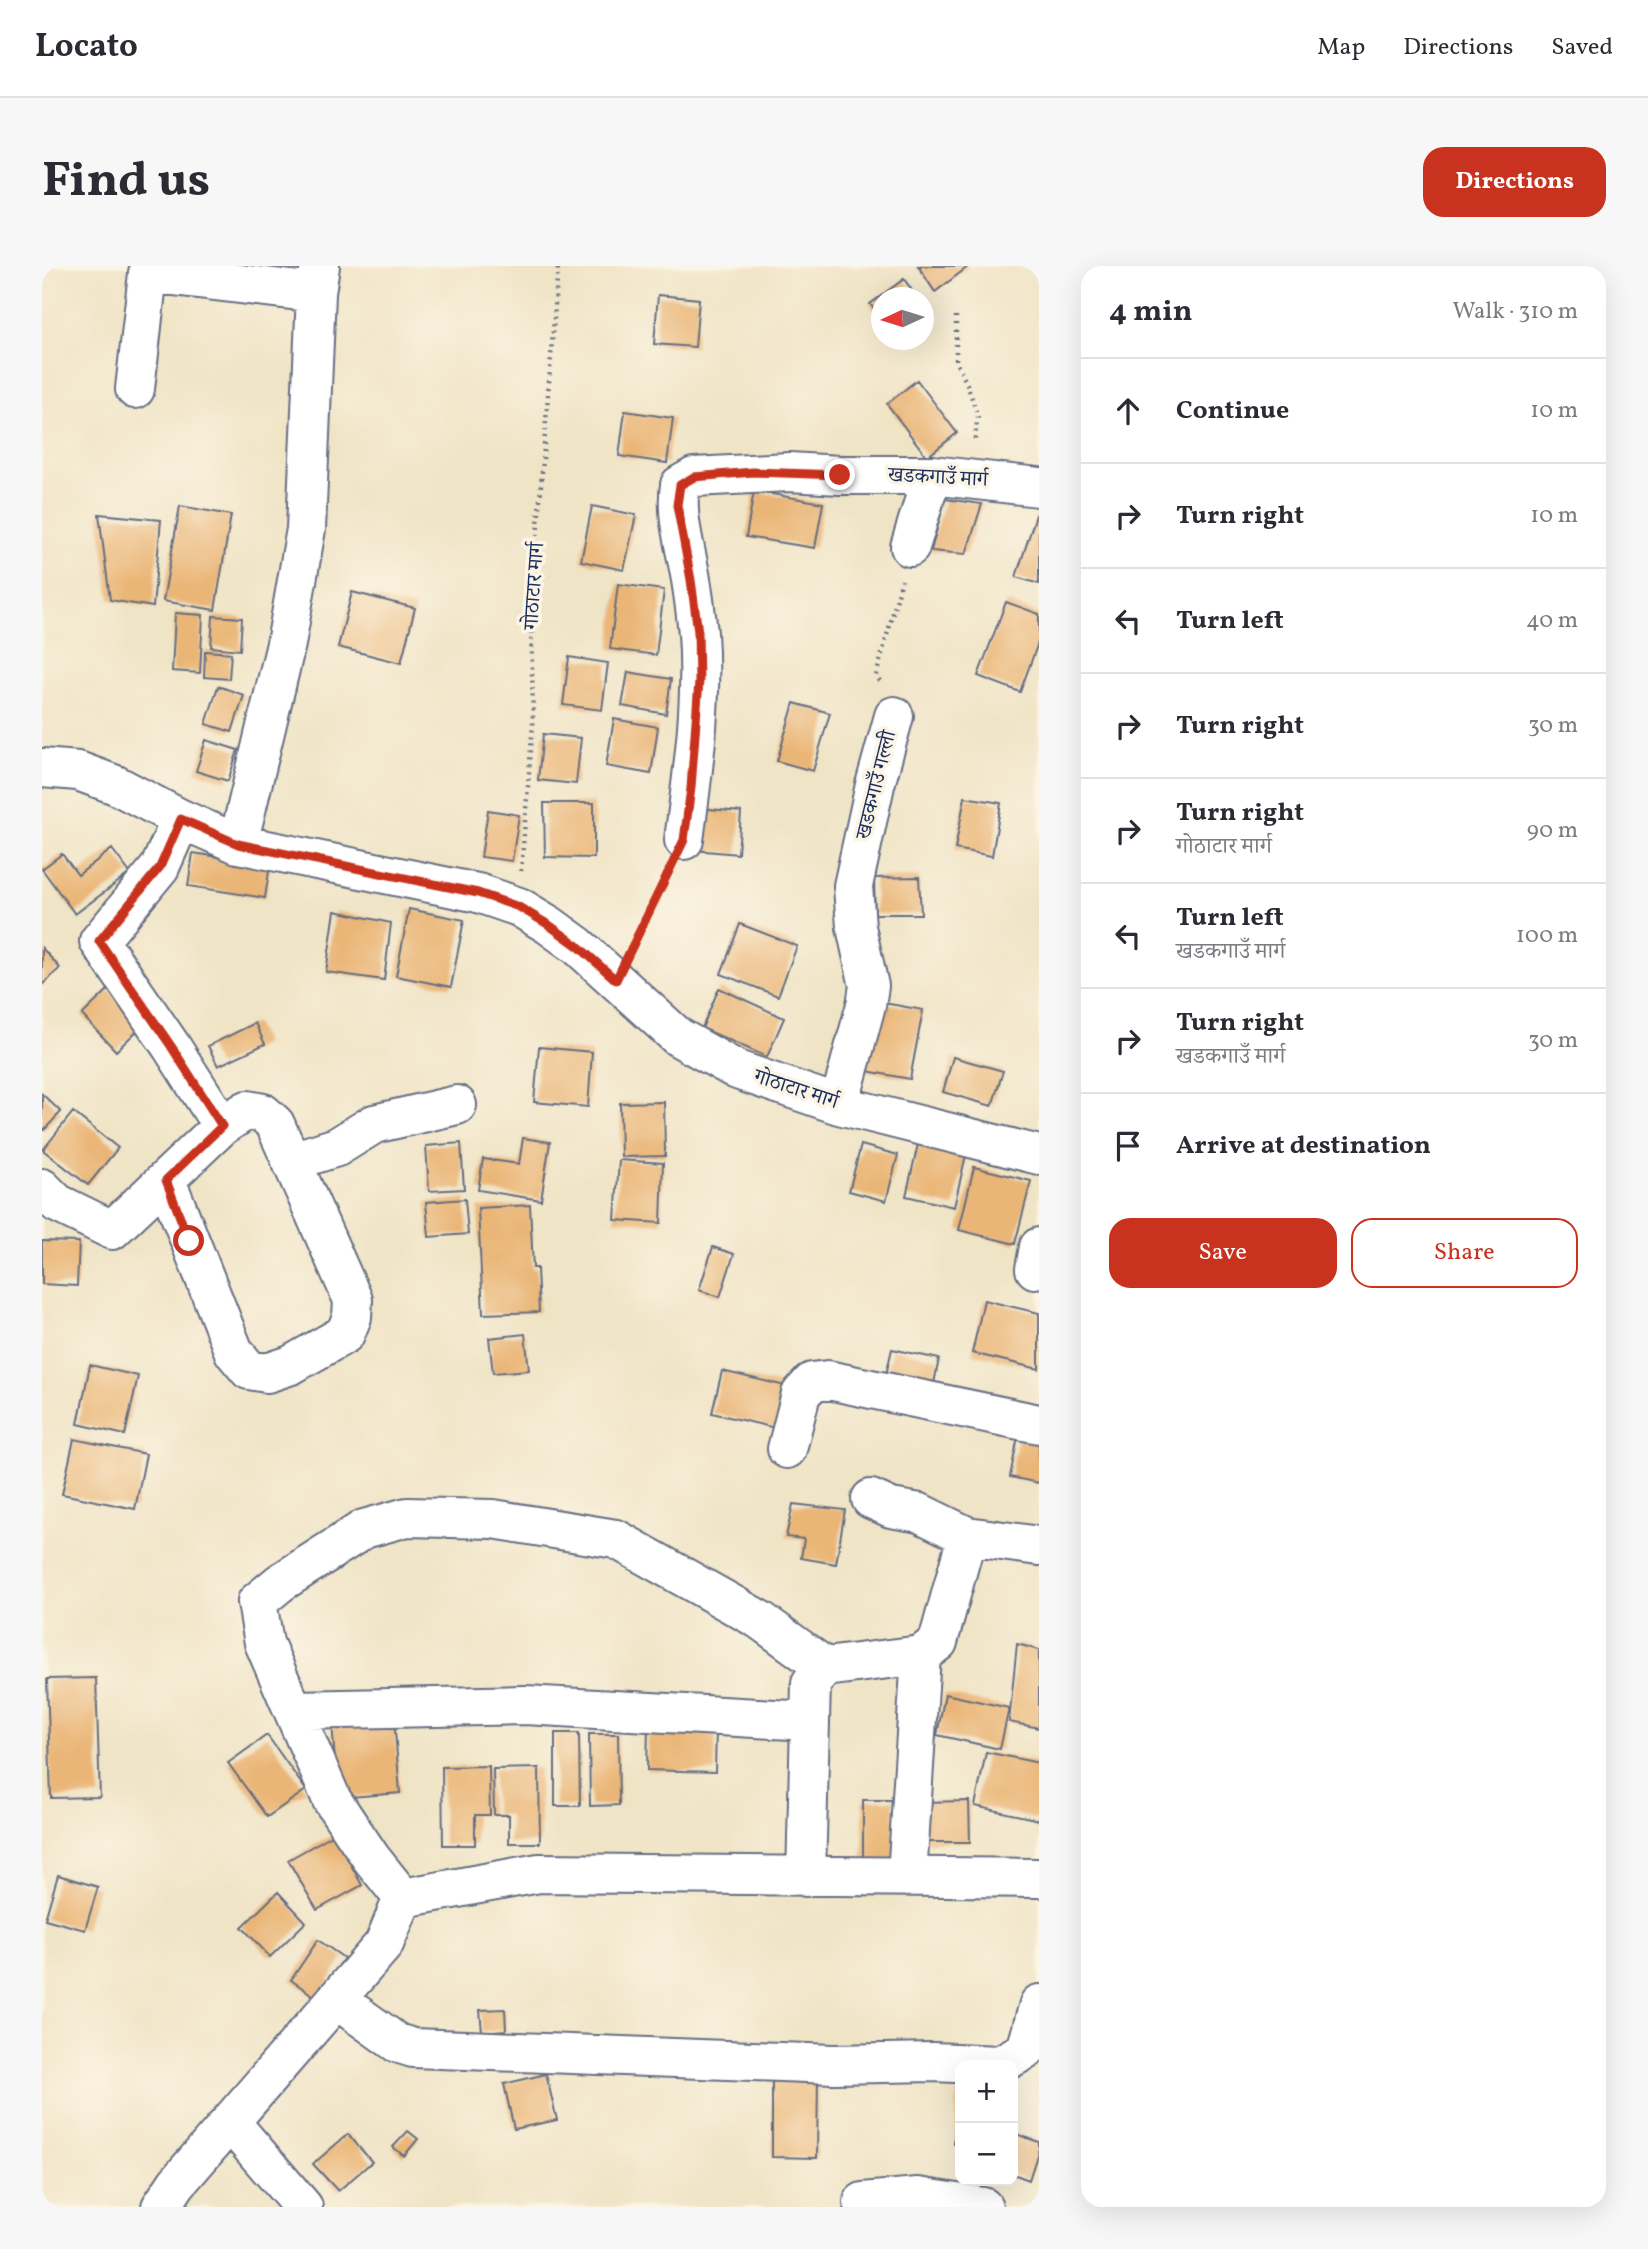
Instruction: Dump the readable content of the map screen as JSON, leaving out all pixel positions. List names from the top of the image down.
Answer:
{
  "streets": {
    "street": ["खडकगाउँ मार्ग", "गोठाटार मार्ग", "खडकगाउँ गल्ली"]
  },
  "crossings": [
    ["गोठाटार मार्ग", "खडकगाउँ गल्ली"]
  ],
  "north": "left",
  "page": {
    "header": "Locato",
    "nav": ["Map", "Directions", "Saved"],
    "buttons": [
      "Directions",
      ["Save", "Share"]
    ],
    "title": "Find us",
    "heading": ["4 min", "Walk · 310 m"],
    "list": [
      ["Continue", "10 m"],
      ["Turn right", "10 m"],
      ["Turn left", "40 m"],
      ["Turn right", "30 m"],
      ["Turn right", "गोठाटार मार्ग", "90 m"],
      ["Turn left", "खडकगाउँ मार्ग", "100 m"],
      ["Turn right", "खडकगाउँ मार्ग", "30 m"],
      "Arrive at destination"
    ],
    "map_buttons": ["+", "−"]
  }
}
